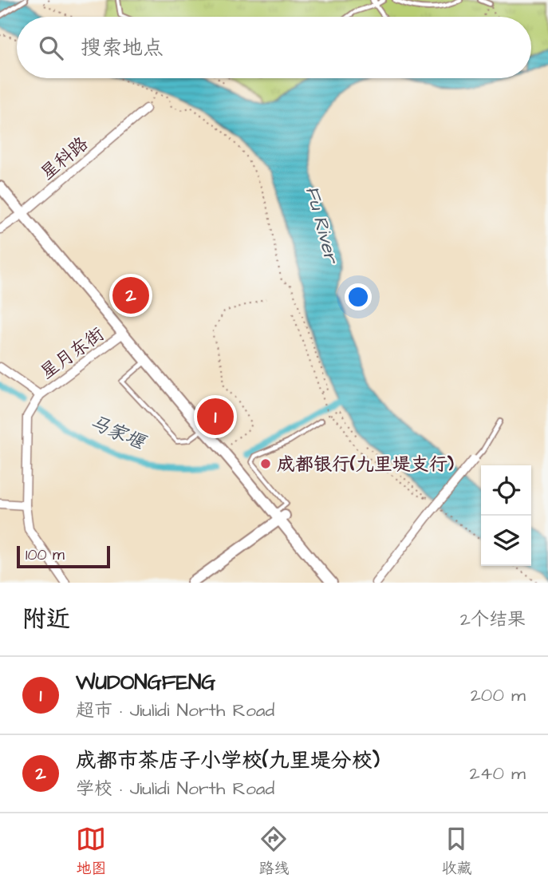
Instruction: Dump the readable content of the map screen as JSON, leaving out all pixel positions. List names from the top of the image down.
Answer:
{
  "streets": {
    "street": ["星科路", "星月东街"]
  },
  "water": ["Fu River", "马家堰"],
  "places": ["成都银行(九里堤支行)"],
  "scale_bar": "100 m",
  "page": {
    "search": "搜索地点",
    "pins": ["2", "1"],
    "scale": "100 m",
    "heading": ["附近", "2个结果"],
    "list": [
      {
        "mark": "1",
        "name": "WUDONGFENG",
        "note": "超市 · Jiulidi North Road",
        "value": "200 m"
      },
      {
        "mark": "2",
        "name": "成都市茶店子小学校(九里堤分校)",
        "note": "学校 · Jiulidi North Road",
        "value": "240 m"
      }
    ],
    "nav": ["地图", "路线", "收藏"]
  }
}
